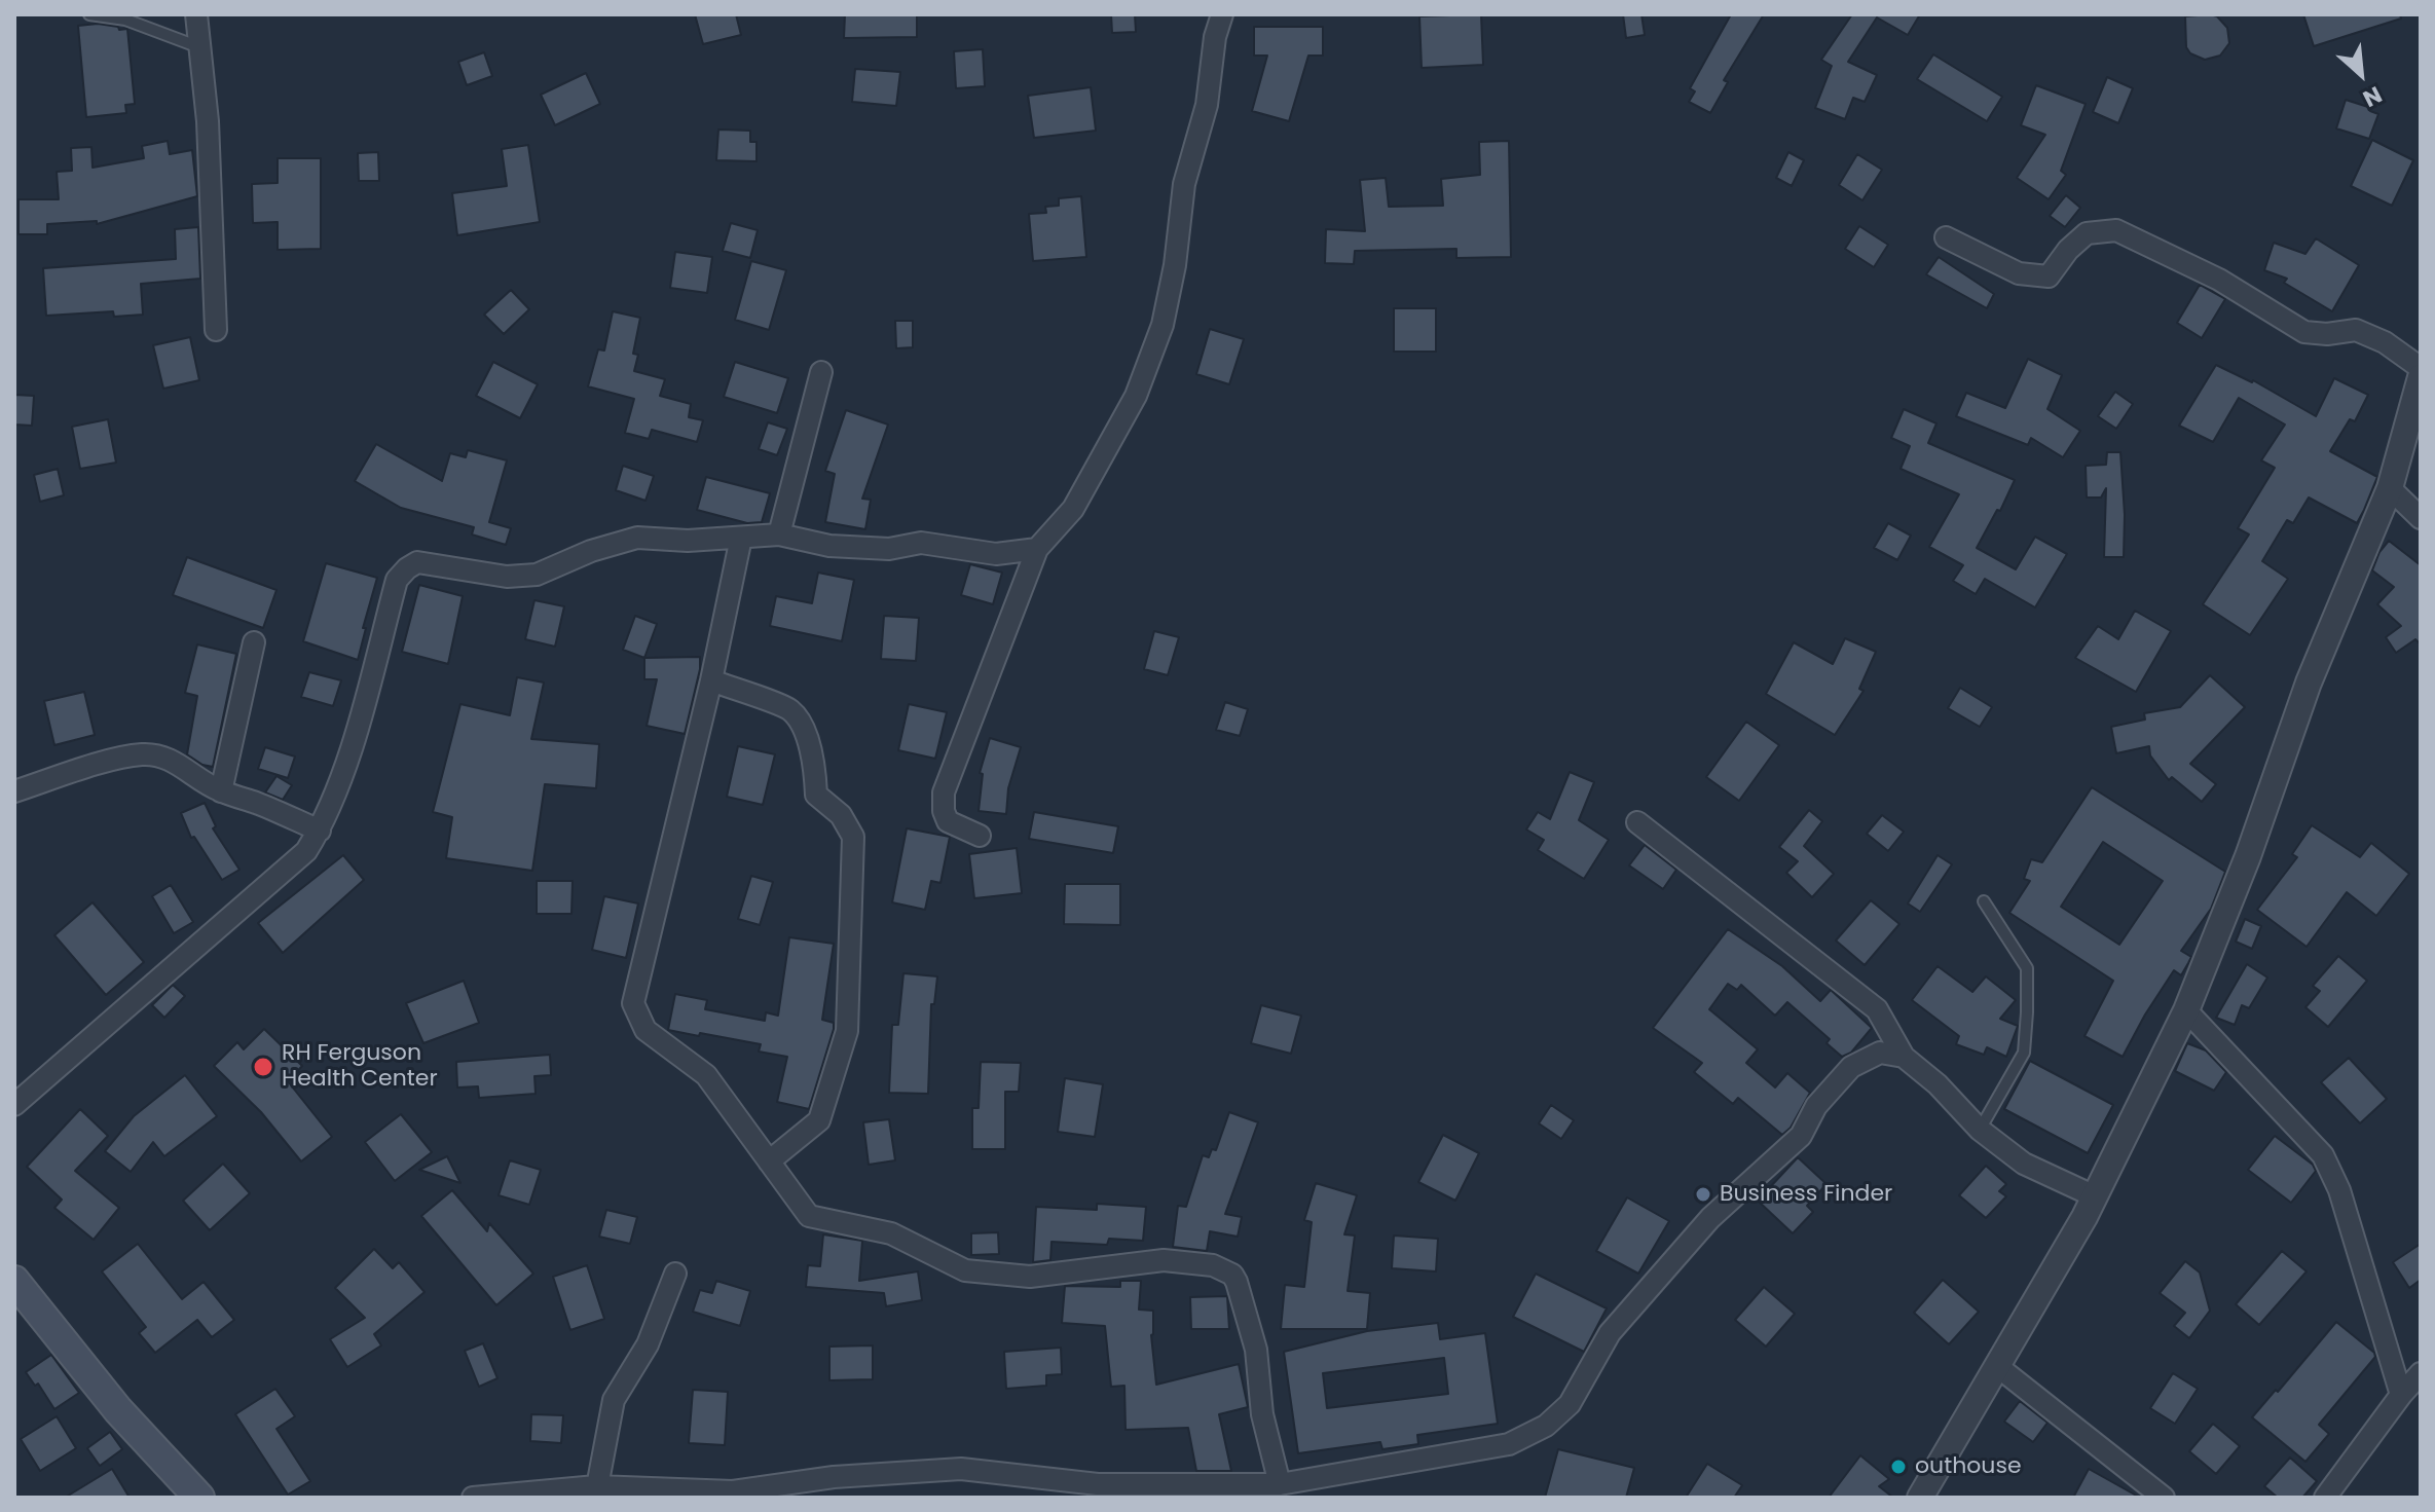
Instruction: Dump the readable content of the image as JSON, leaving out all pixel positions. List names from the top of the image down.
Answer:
{
  "places": ["RH Ferguson Health Center", "Business Finder", "outhouse"],
  "north": "bottom right"
}
